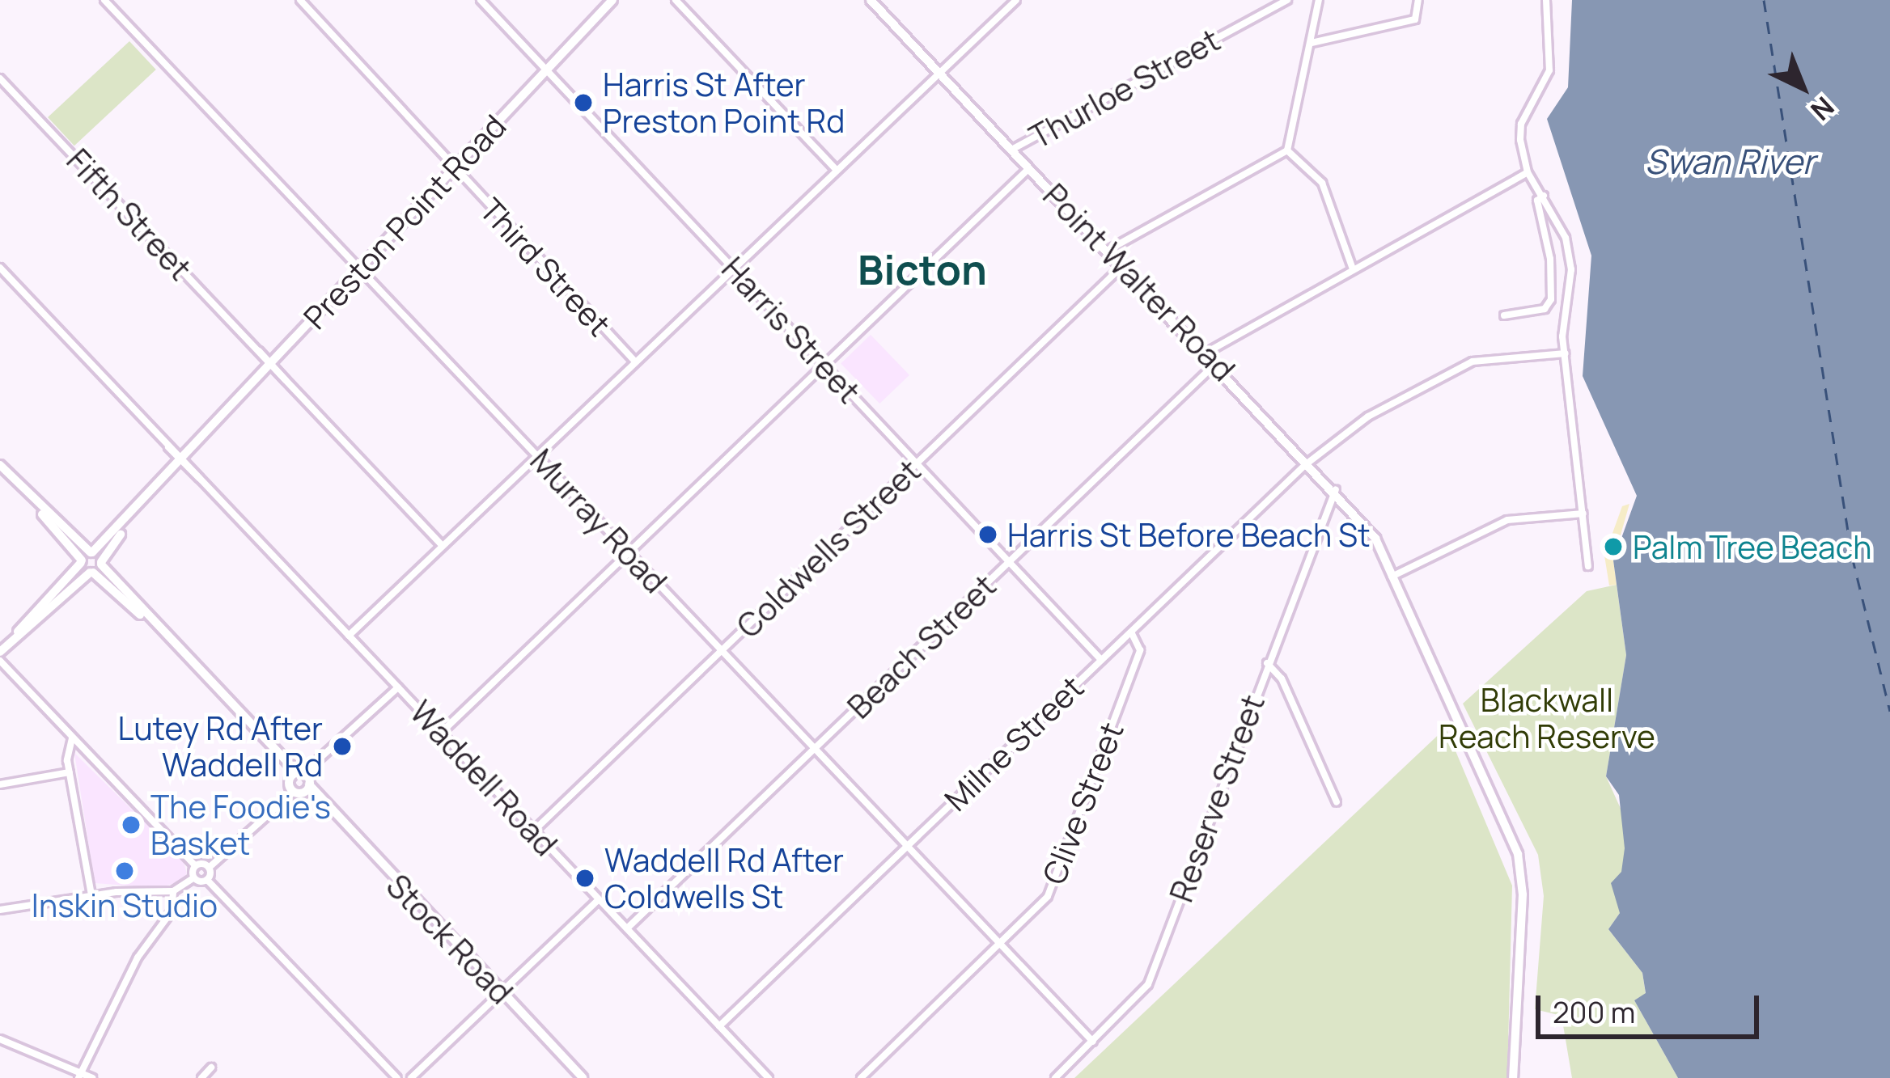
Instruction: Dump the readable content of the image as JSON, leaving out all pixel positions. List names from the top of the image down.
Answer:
{
  "streets": {
    "street": [
      "Thurloe Street",
      "Fifth Street",
      "Preston Point Road",
      "Third Street",
      "Point Walter Road",
      "Harris Street",
      "Murray Road",
      "Coldwells Street",
      "Beach Street",
      "Milne Street",
      "Waddell Road",
      "Reserve Street",
      "Clive Street",
      "Stock Road"
    ]
  },
  "crossings": [
    ["Thurloe Street", "Point Walter Road"],
    ["Fifth Street", "Preston Point Road"],
    ["Preston Point Road", "Third Street"],
    ["Preston Point Road", "Harris Street"],
    ["Preston Point Road", "Murray Road"],
    ["Preston Point Road", "Waddell Road"],
    ["Preston Point Road", "Stock Road"],
    ["Point Walter Road", "Coldwells Street"],
    ["Point Walter Road", "Beach Street"],
    ["Point Walter Road", "Milne Street"],
    ["Point Walter Road", "Reserve Street"],
    ["Harris Street", "Coldwells Street"],
    ["Harris Street", "Beach Street"],
    ["Harris Street", "Milne Street"],
    ["Murray Road", "Coldwells Street"],
    ["Murray Road", "Beach Street"],
    ["Murray Road", "Milne Street"],
    ["Murray Road", "Reserve Street"],
    ["Murray Road", "Clive Street"],
    ["Coldwells Street", "Waddell Road"],
    ["Beach Street", "Waddell Road"],
    ["Milne Street", "Waddell Road"],
    ["Milne Street", "Clive Street"]
  ],
  "districts": ["Bicton"],
  "water": ["Swan River"],
  "parks": ["Blackwall Reach Reserve"],
  "places": [
    "Harris St After Preston Point Rd",
    "Harris St Before Beach St",
    "Palm Tree Beach",
    "Lutey Rd After Waddell Rd",
    "The Foodie's Basket",
    "Inskin Studio",
    "Waddell Rd After Coldwells St"
  ],
  "scale_bar": "200 m",
  "north": "bottom right"
}
